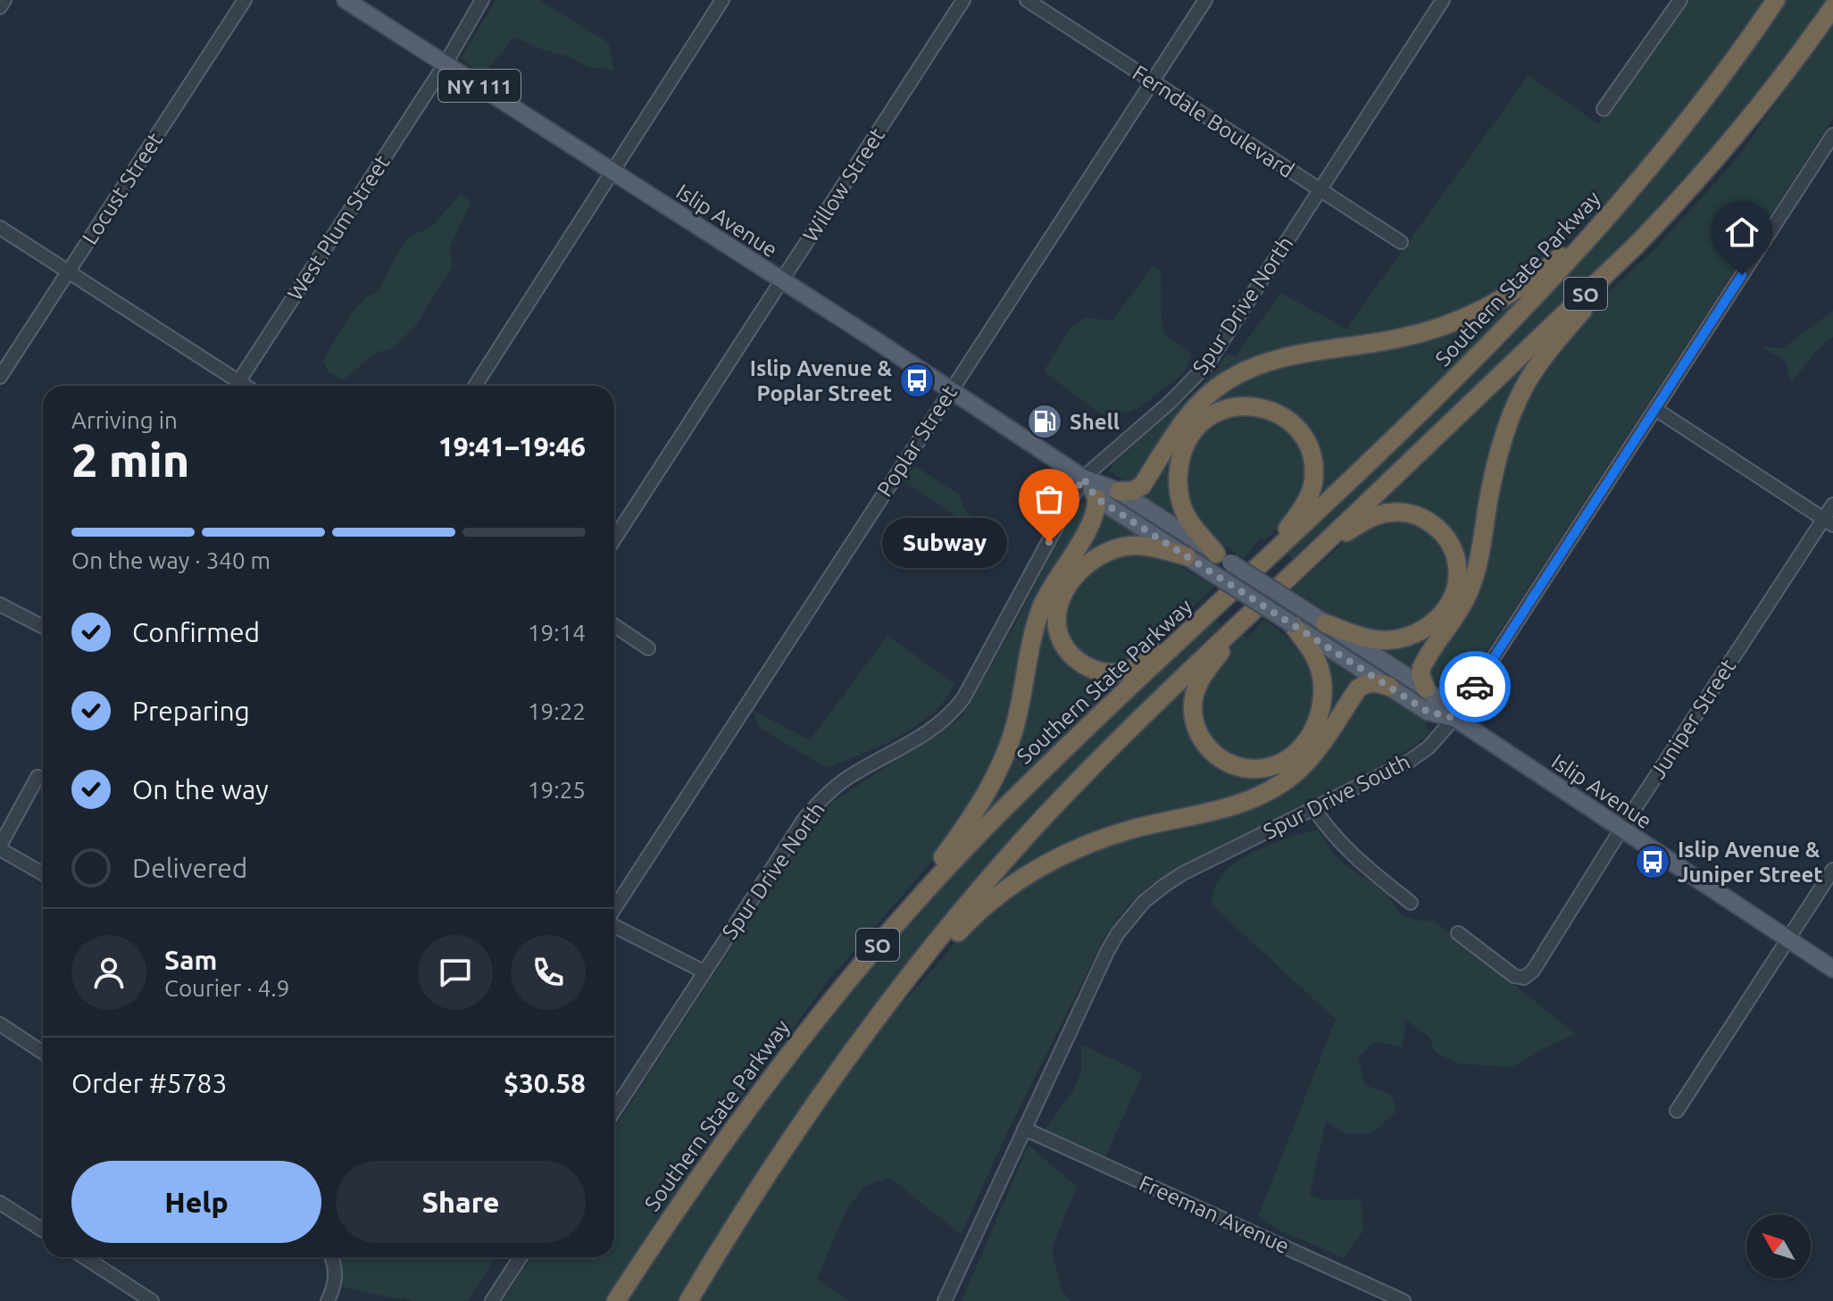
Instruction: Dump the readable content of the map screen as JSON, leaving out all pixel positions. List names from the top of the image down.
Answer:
{
  "streets": {
    "highway": ["Southern State Parkway", "SO"],
    "main road": ["NY 111", "Islip Avenue"],
    "street": [
      "Ferndale Boulevard",
      "Willow Street",
      "Locust Street",
      "West Plum Street",
      "Spur Drive North",
      "Poplar Street",
      "Juniper Street",
      "Spur Drive South",
      "Freeman Avenue"
    ]
  },
  "crossings": [
    ["Ferndale Boulevard", "Spur Drive North"],
    ["Ferndale Boulevard", "Poplar Street"],
    ["Willow Street", "Islip Avenue"],
    ["Islip Avenue", "West Plum Street"],
    ["Islip Avenue", "Spur Drive North"],
    ["Islip Avenue", "Poplar Street"],
    ["Islip Avenue", "Juniper Street"],
    ["Islip Avenue", "Spur Drive South"],
    ["Spur Drive South", "Freeman Avenue"]
  ],
  "places": {
    "bus stop": ["Islip Avenue & Poplar Street", "Islip Avenue & Juniper Street"],
    "fuel station": ["Shell"],
    "other": ["Subway"]
  },
  "north": "top left",
  "page": {
    "heading": ["2 min", "Arriving in", "19:41–19:46"],
    "panel": [
      "Sam",
      "Courier · 4.9",
      "Order #5783",
      "$30.58"
    ],
    "bar": "On the way · 340 m",
    "bubble": "Subway",
    "list": [
      ["Confirmed", "19:14"],
      ["Preparing", "19:22"],
      ["On the way", "19:25"],
      "Delivered"
    ],
    "buttons": ["Help", "Share"]
  }
}
